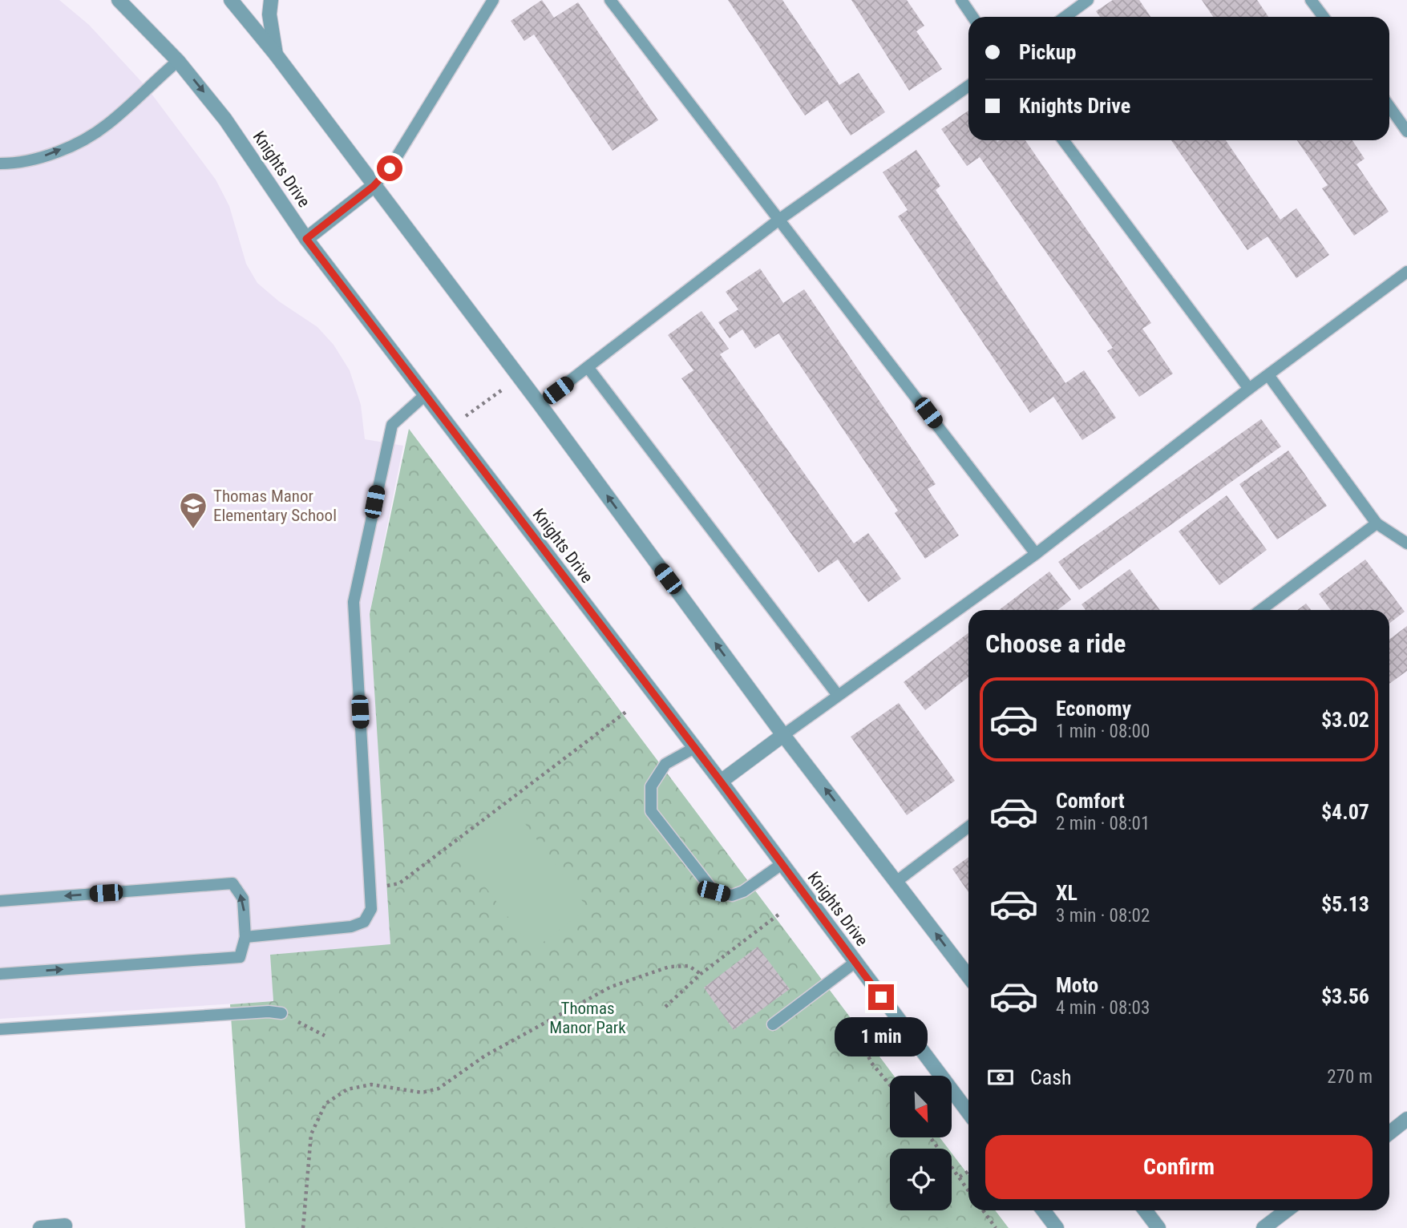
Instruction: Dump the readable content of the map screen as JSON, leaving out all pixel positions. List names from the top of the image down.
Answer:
{
  "streets": {
    "street": ["Knights Drive"]
  },
  "parks": ["Thomas Manor Park"],
  "places": {
    "school or university": ["Thomas Manor Elementary School"]
  },
  "north": "bottom right",
  "page": {
    "banner": ["Pickup", "Knights Drive"],
    "heading": "Choose a ride",
    "list": [
      {
        "name": "Economy",
        "note": "1 min · 08:00",
        "value": "$3.02"
      },
      {
        "name": "Comfort",
        "note": "2 min · 08:01",
        "value": "$4.07"
      },
      {
        "name": "XL",
        "note": "3 min · 08:02",
        "value": "$5.13"
      },
      {
        "name": "Moto",
        "note": "4 min · 08:03",
        "value": "$3.56"
      }
    ],
    "bubble": "1 min",
    "pay": ["Cash", "270 m"],
    "buttons": "Confirm"
  }
}
